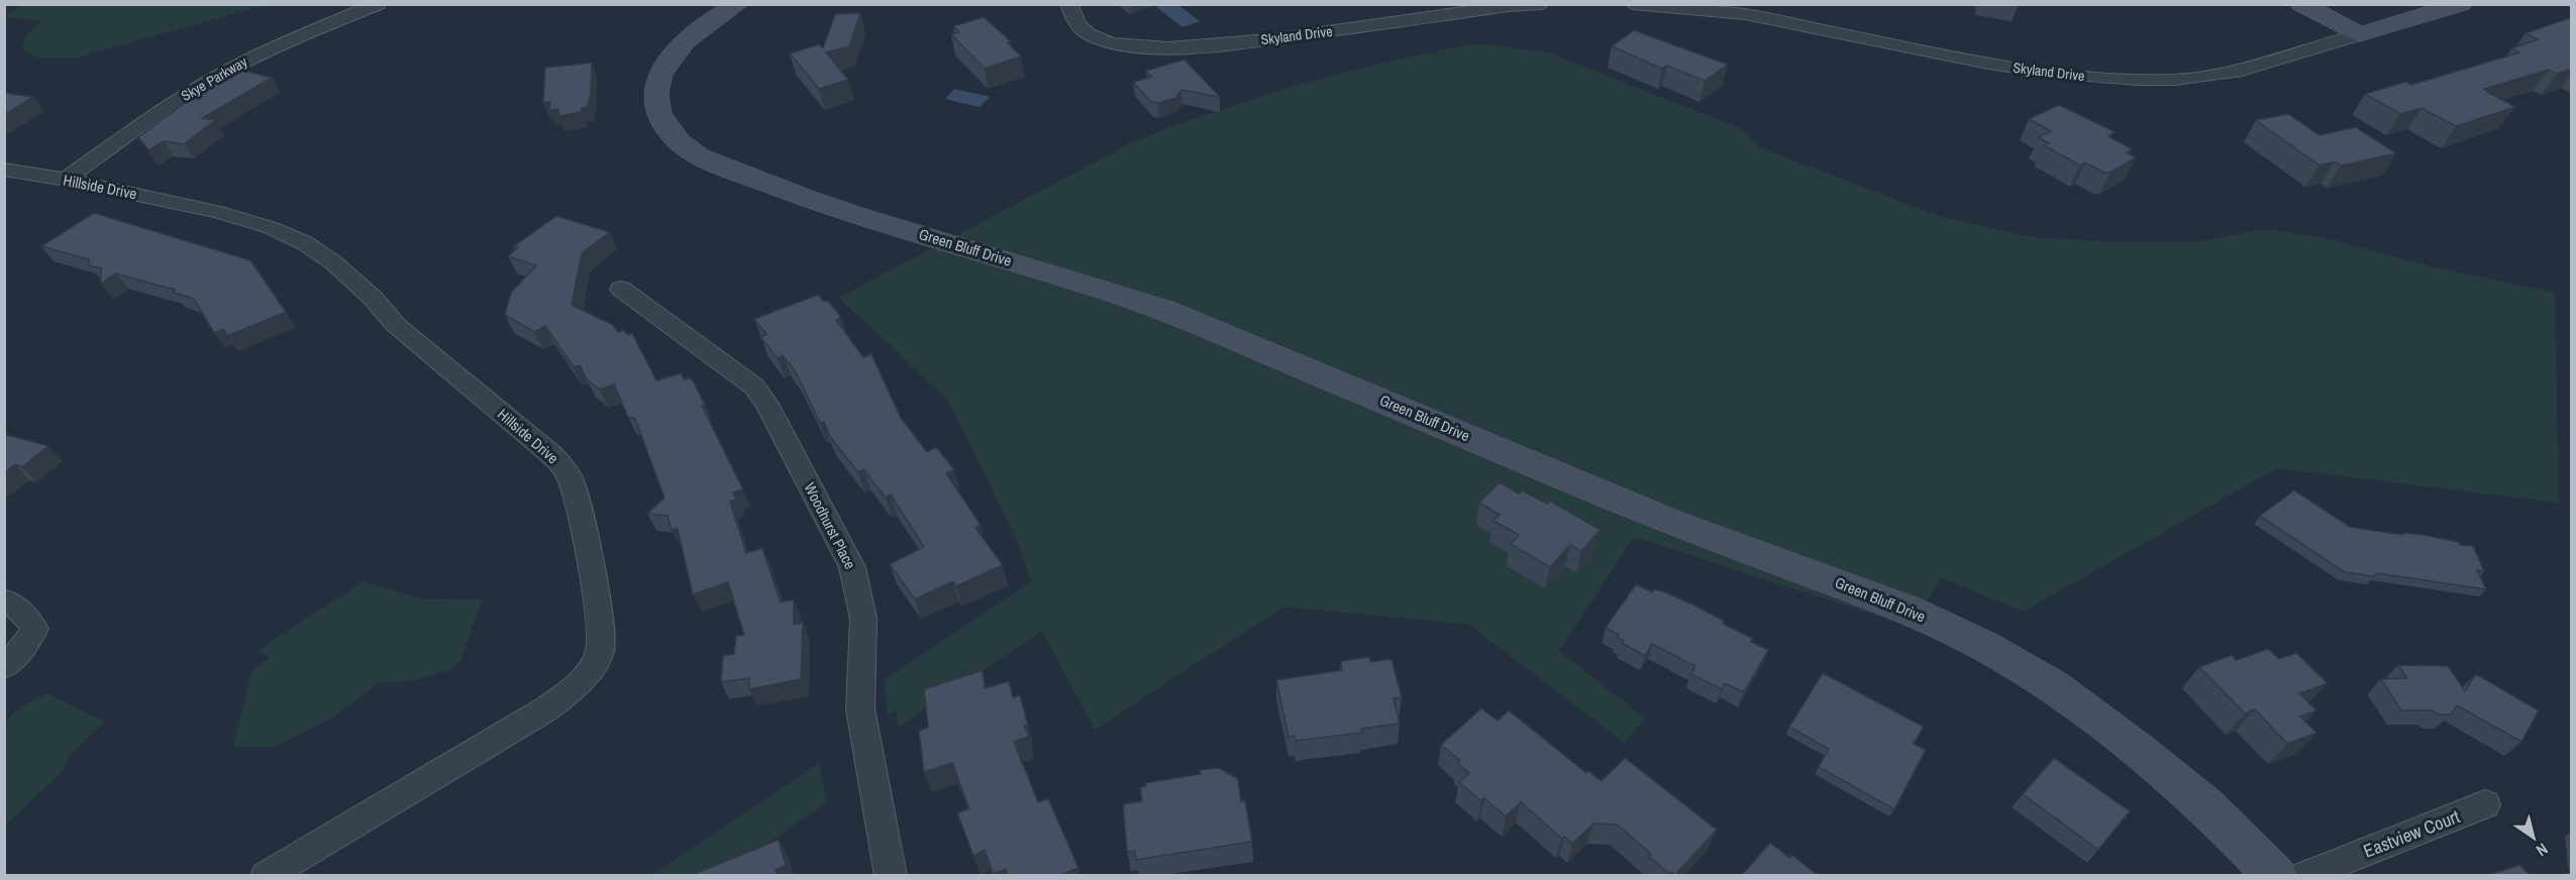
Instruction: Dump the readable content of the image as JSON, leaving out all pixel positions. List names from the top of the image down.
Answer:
{
  "streets": {
    "street": [
      "Skyland Drive",
      "Skye Parkway",
      "Hillside Drive",
      "Green Bluff Drive",
      "Woodhurst Place",
      "Eastview Court"
    ]
  },
  "crossings": [
    ["Skye Parkway", "Hillside Drive"]
  ],
  "north": "bottom right"
}
